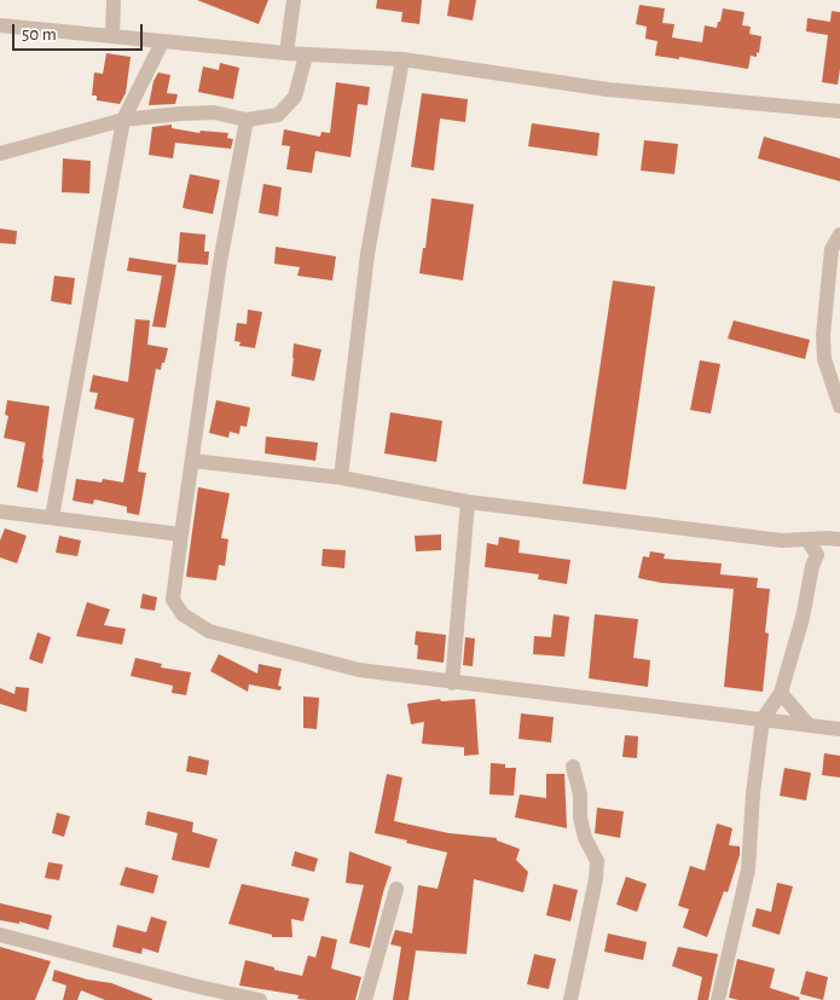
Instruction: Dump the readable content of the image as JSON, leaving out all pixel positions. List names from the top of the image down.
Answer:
{
  "scale_bar": "50 m"
}
